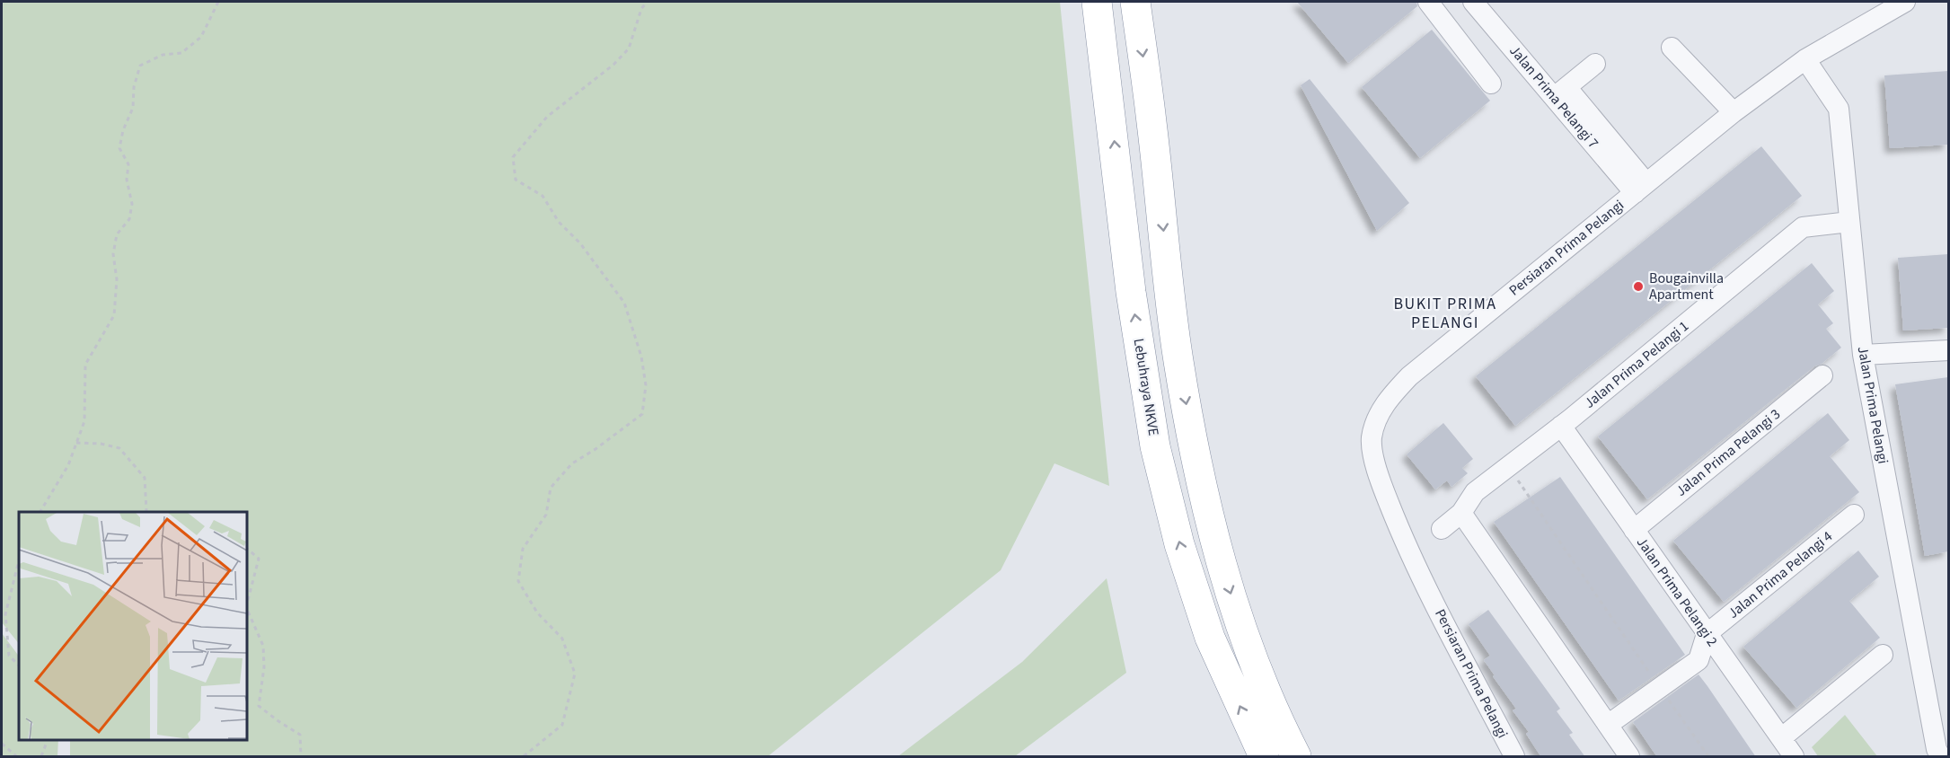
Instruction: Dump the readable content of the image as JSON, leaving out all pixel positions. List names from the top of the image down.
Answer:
{
  "streets": {
    "highway": ["Lebuhraya NKVE"],
    "street": [
      "Jalan Prima Pelangi 7",
      "Persiaran Prima Pelangi",
      "Jalan Prima Pelangi 1",
      "Jalan Prima Pelangi",
      "Jalan Prima Pelangi 3",
      "Jalan Prima Pelangi 4",
      "Jalan Prima Pelangi 2"
    ]
  },
  "crossings": [
    ["Jalan Prima Pelangi 7", "Persiaran Prima Pelangi"],
    ["Persiaran Prima Pelangi", "Jalan Prima Pelangi"],
    ["Jalan Prima Pelangi 1", "Jalan Prima Pelangi"],
    ["Jalan Prima Pelangi 1", "Jalan Prima Pelangi 2"],
    ["Jalan Prima Pelangi 3", "Jalan Prima Pelangi 2"],
    ["Jalan Prima Pelangi 4", "Jalan Prima Pelangi 2"]
  ],
  "districts": ["BUKIT PRIMA PELANGI"],
  "places": ["Bougainvilla Apartment"]
}
